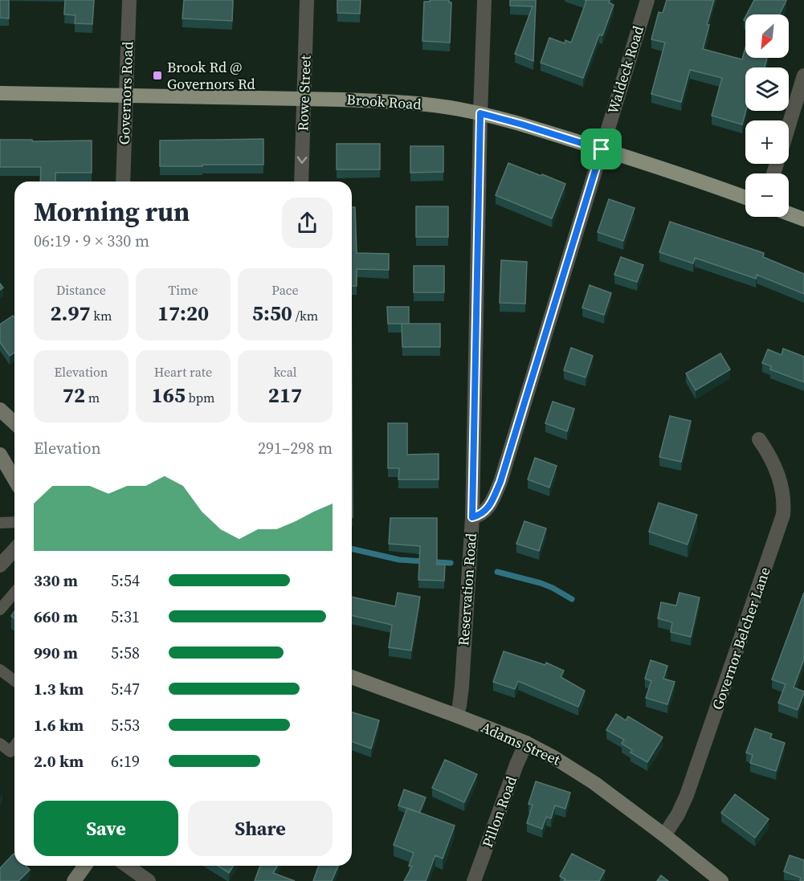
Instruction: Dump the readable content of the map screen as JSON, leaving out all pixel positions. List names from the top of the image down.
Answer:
{
  "streets": {
    "main road": ["Brook Road", "Adams Street"],
    "street": [
      "Waldeck Road",
      "Governors Road",
      "Rowe Street",
      "Reservation Road",
      "Governor Belcher Lane",
      "Pillon Road"
    ]
  },
  "crossings": [
    ["Waldeck Road", "Brook Road"],
    ["Waldeck Road", "Reservation Road"],
    ["Governors Road", "Brook Road"],
    ["Rowe Street", "Brook Road"],
    ["Brook Road", "Reservation Road"],
    ["Reservation Road", "Adams Street"],
    ["Governor Belcher Lane", "Adams Street"],
    ["Adams Street", "Pillon Road"]
  ],
  "one_way": ["Rowe Street"],
  "places": {
    "transit": ["Brook Rd @ Governors Rd"]
  },
  "north": "bottom left",
  "page": {
    "map_buttons": ["+", "−"],
    "heading": ["Morning run", "06:19 · 9 × 330 m"],
    "stats": [
      ["Distance", "2.97 km"],
      ["Time", "17:20"],
      ["Pace", "5:50 /km"],
      ["Elevation", "72 m"],
      ["Heart rate", "165 bpm"],
      ["kcal", "217"]
    ],
    "chart": ["Elevation", "291–298 m"],
    "list": [
      {
        "name": "330 m",
        "note": "5:54"
      },
      {
        "name": "660 m",
        "note": "5:31"
      },
      {
        "name": "990 m",
        "note": "5:58"
      },
      {
        "name": "1.3 km",
        "note": "5:47"
      },
      {
        "name": "1.6 km",
        "note": "5:53"
      },
      {
        "name": "2.0 km",
        "note": "6:19"
      }
    ],
    "buttons": ["Save", "Share"]
  }
}
